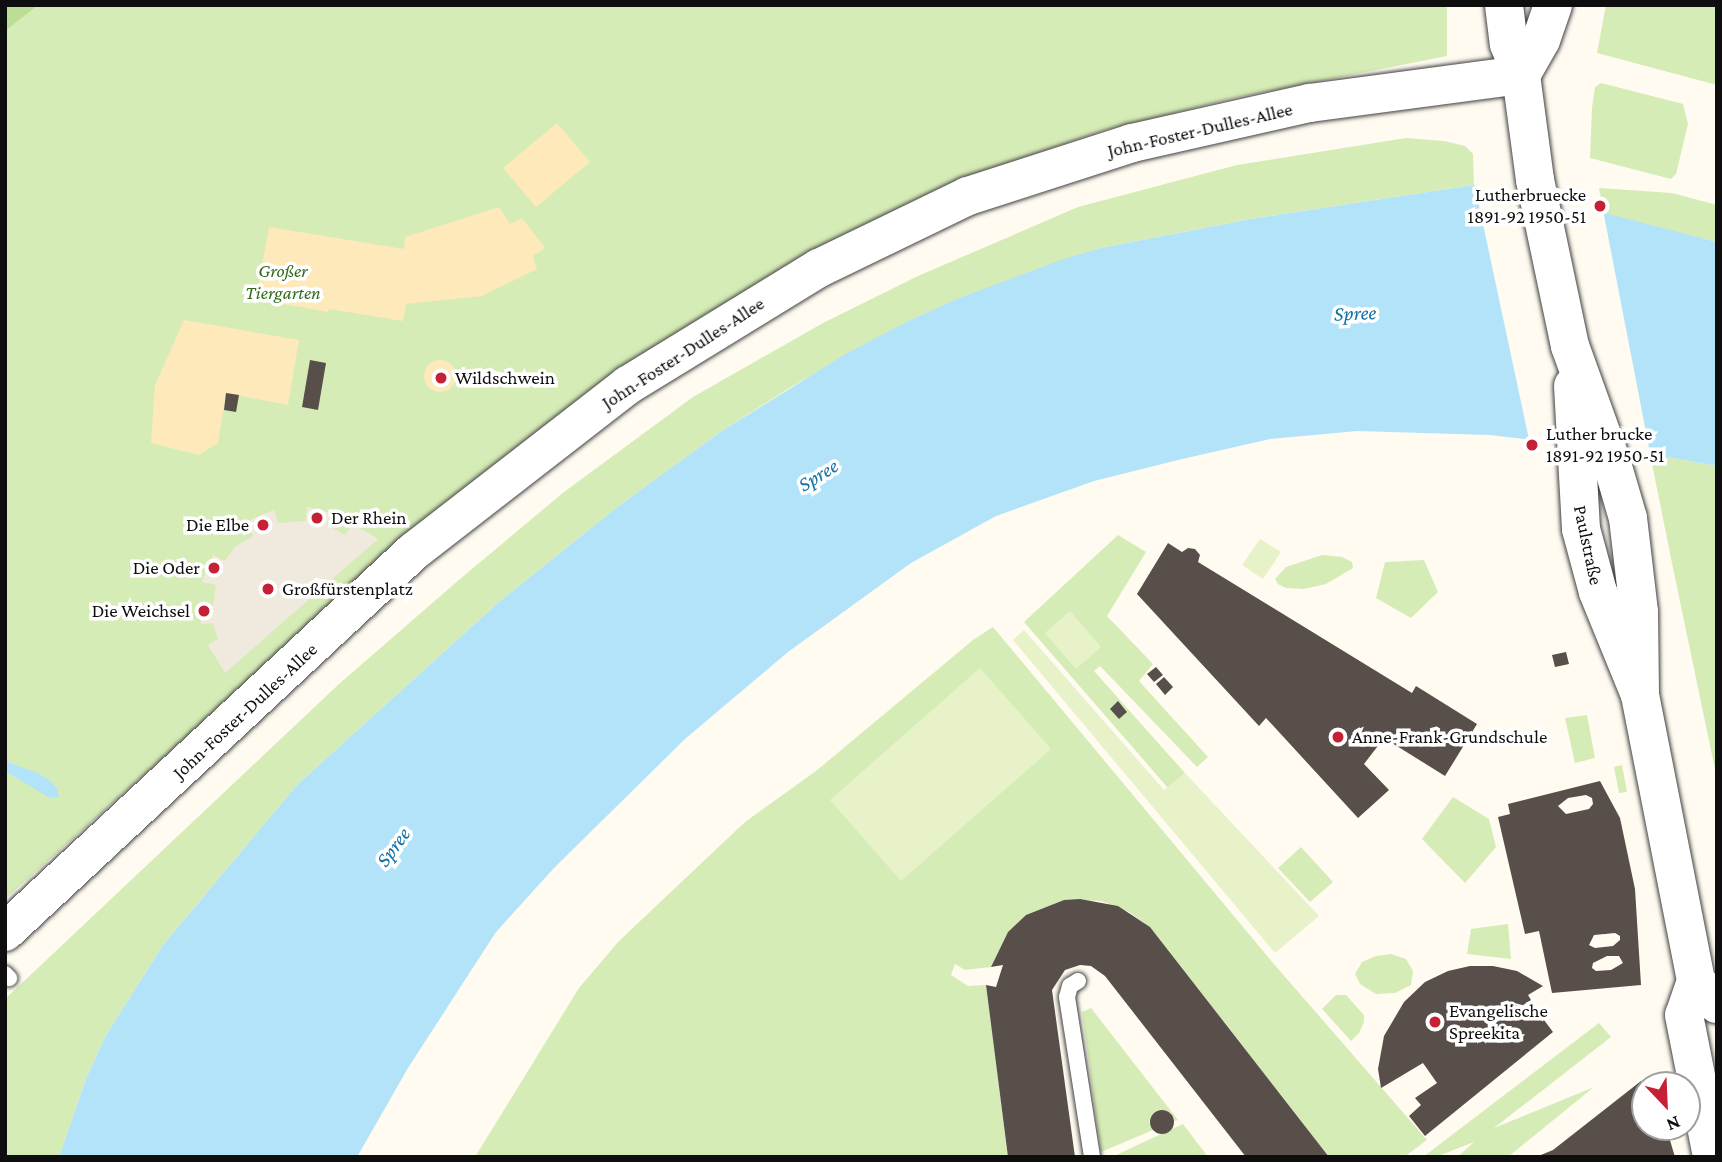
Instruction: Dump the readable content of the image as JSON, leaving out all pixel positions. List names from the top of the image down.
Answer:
{
  "streets": {
    "street": ["John-Foster-Dulles-Allee", "Paulstraße"]
  },
  "crossings": [
    ["John-Foster-Dulles-Allee", "Paulstraße"]
  ],
  "water": ["Spree"],
  "parks": ["Großer Tiergarten"],
  "places": [
    "Lutherbruecke 1891-92 1950-51",
    "Wildschwein",
    "Luther brucke 1891-92 1950-51",
    "Der Rhein",
    "Die Elbe",
    "Die Oder",
    "Großfürstenplatz",
    "Die Weichsel",
    "Anne-Frank-Grundschule",
    "Evangelische Spreekita"
  ],
  "north": "bottom right"
}
